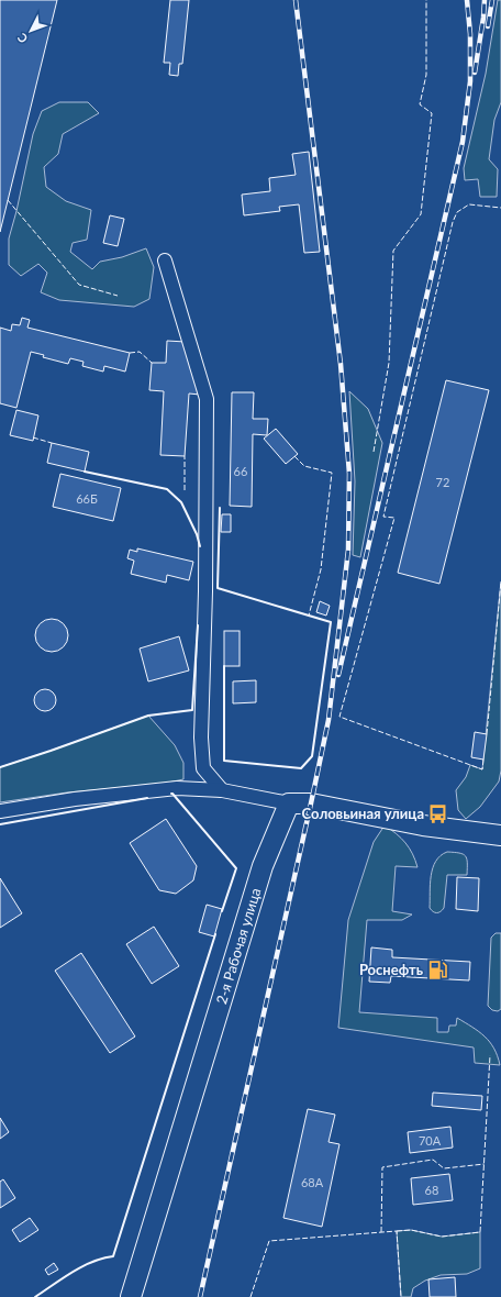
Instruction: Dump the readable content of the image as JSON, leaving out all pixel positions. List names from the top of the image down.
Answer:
{
  "streets": {
    "main road": ["2-я Рабочая улица"]
  },
  "places": {
    "bus stop": ["Соловьиная улица"],
    "fuel station": ["Роснефть"]
  },
  "house_numbers": [
    "66",
    "72",
    "66Б",
    "70А",
    "68А",
    "68"
  ],
  "north": "bottom left"
}
